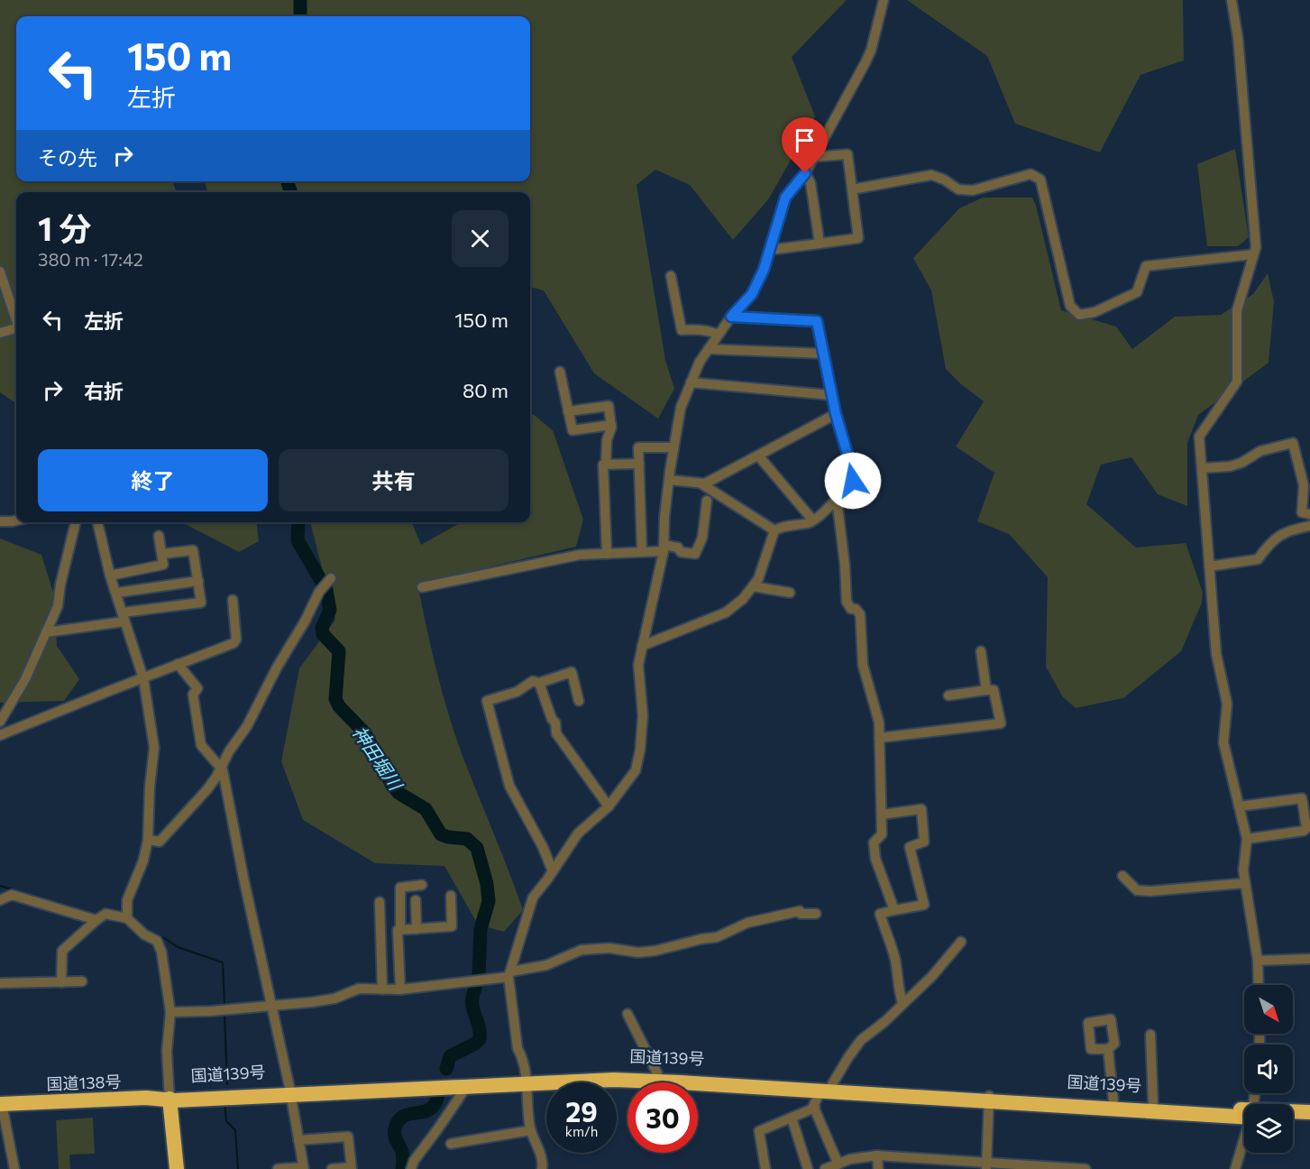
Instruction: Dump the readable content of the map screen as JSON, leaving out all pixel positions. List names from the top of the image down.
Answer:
{
  "streets": {
    "highway": ["国道139号", "国道138号"]
  },
  "crossings": [
    ["国道139号", "国道138号"]
  ],
  "water": ["神田堀川"],
  "north": "bottom right",
  "page": {
    "turn": ["150 m", "左折"],
    "then": "その先",
    "heading": ["1 分", "380 m · 17:42"],
    "list": [
      {
        "name": "左折",
        "value": "150 m"
      },
      {
        "name": "右折",
        "value": "80 m"
      }
    ],
    "buttons": ["終了", "共有"],
    "speed": "29 km/h",
    "limit": "30"
  }
}
